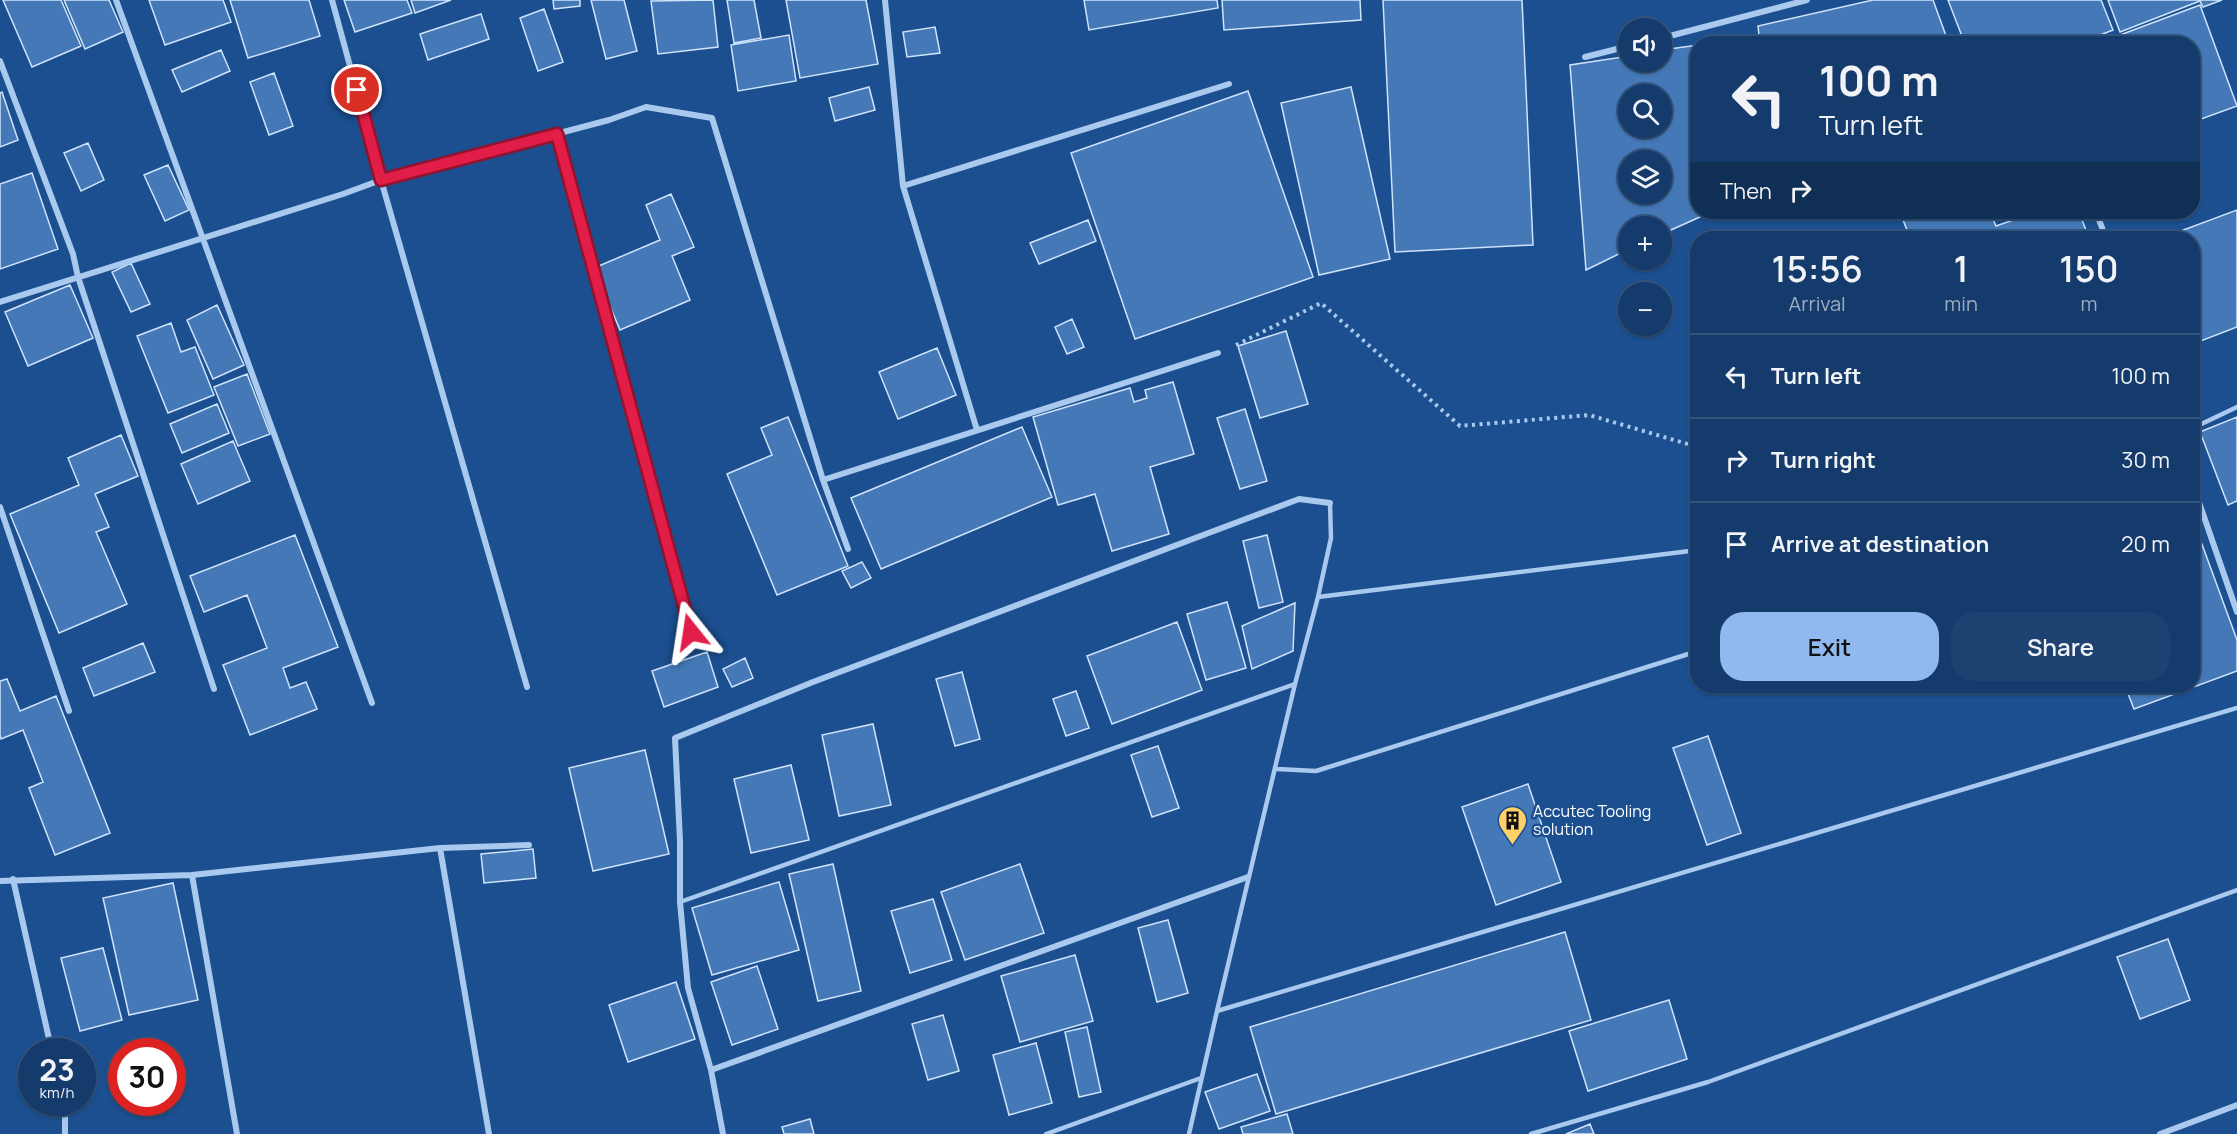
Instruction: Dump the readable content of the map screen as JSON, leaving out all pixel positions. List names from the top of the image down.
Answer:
{
  "places": {
    "building": ["Accutec Tooling solution"]
  },
  "page": {
    "map_buttons": ["+", "−"],
    "turn": ["100 m", "Turn left"],
    "then": "Then",
    "eta": [
      "15:56",
      "Arrival",
      "1",
      "min",
      "150",
      "m"
    ],
    "list": [
      {
        "name": "Turn left",
        "value": "100 m"
      },
      {
        "name": "Turn right",
        "value": "30 m"
      },
      {
        "name": "Arrive at destination",
        "value": "20 m"
      }
    ],
    "buttons": ["Exit", "Share"],
    "speed": "23 km/h",
    "limit": "30"
  }
}
